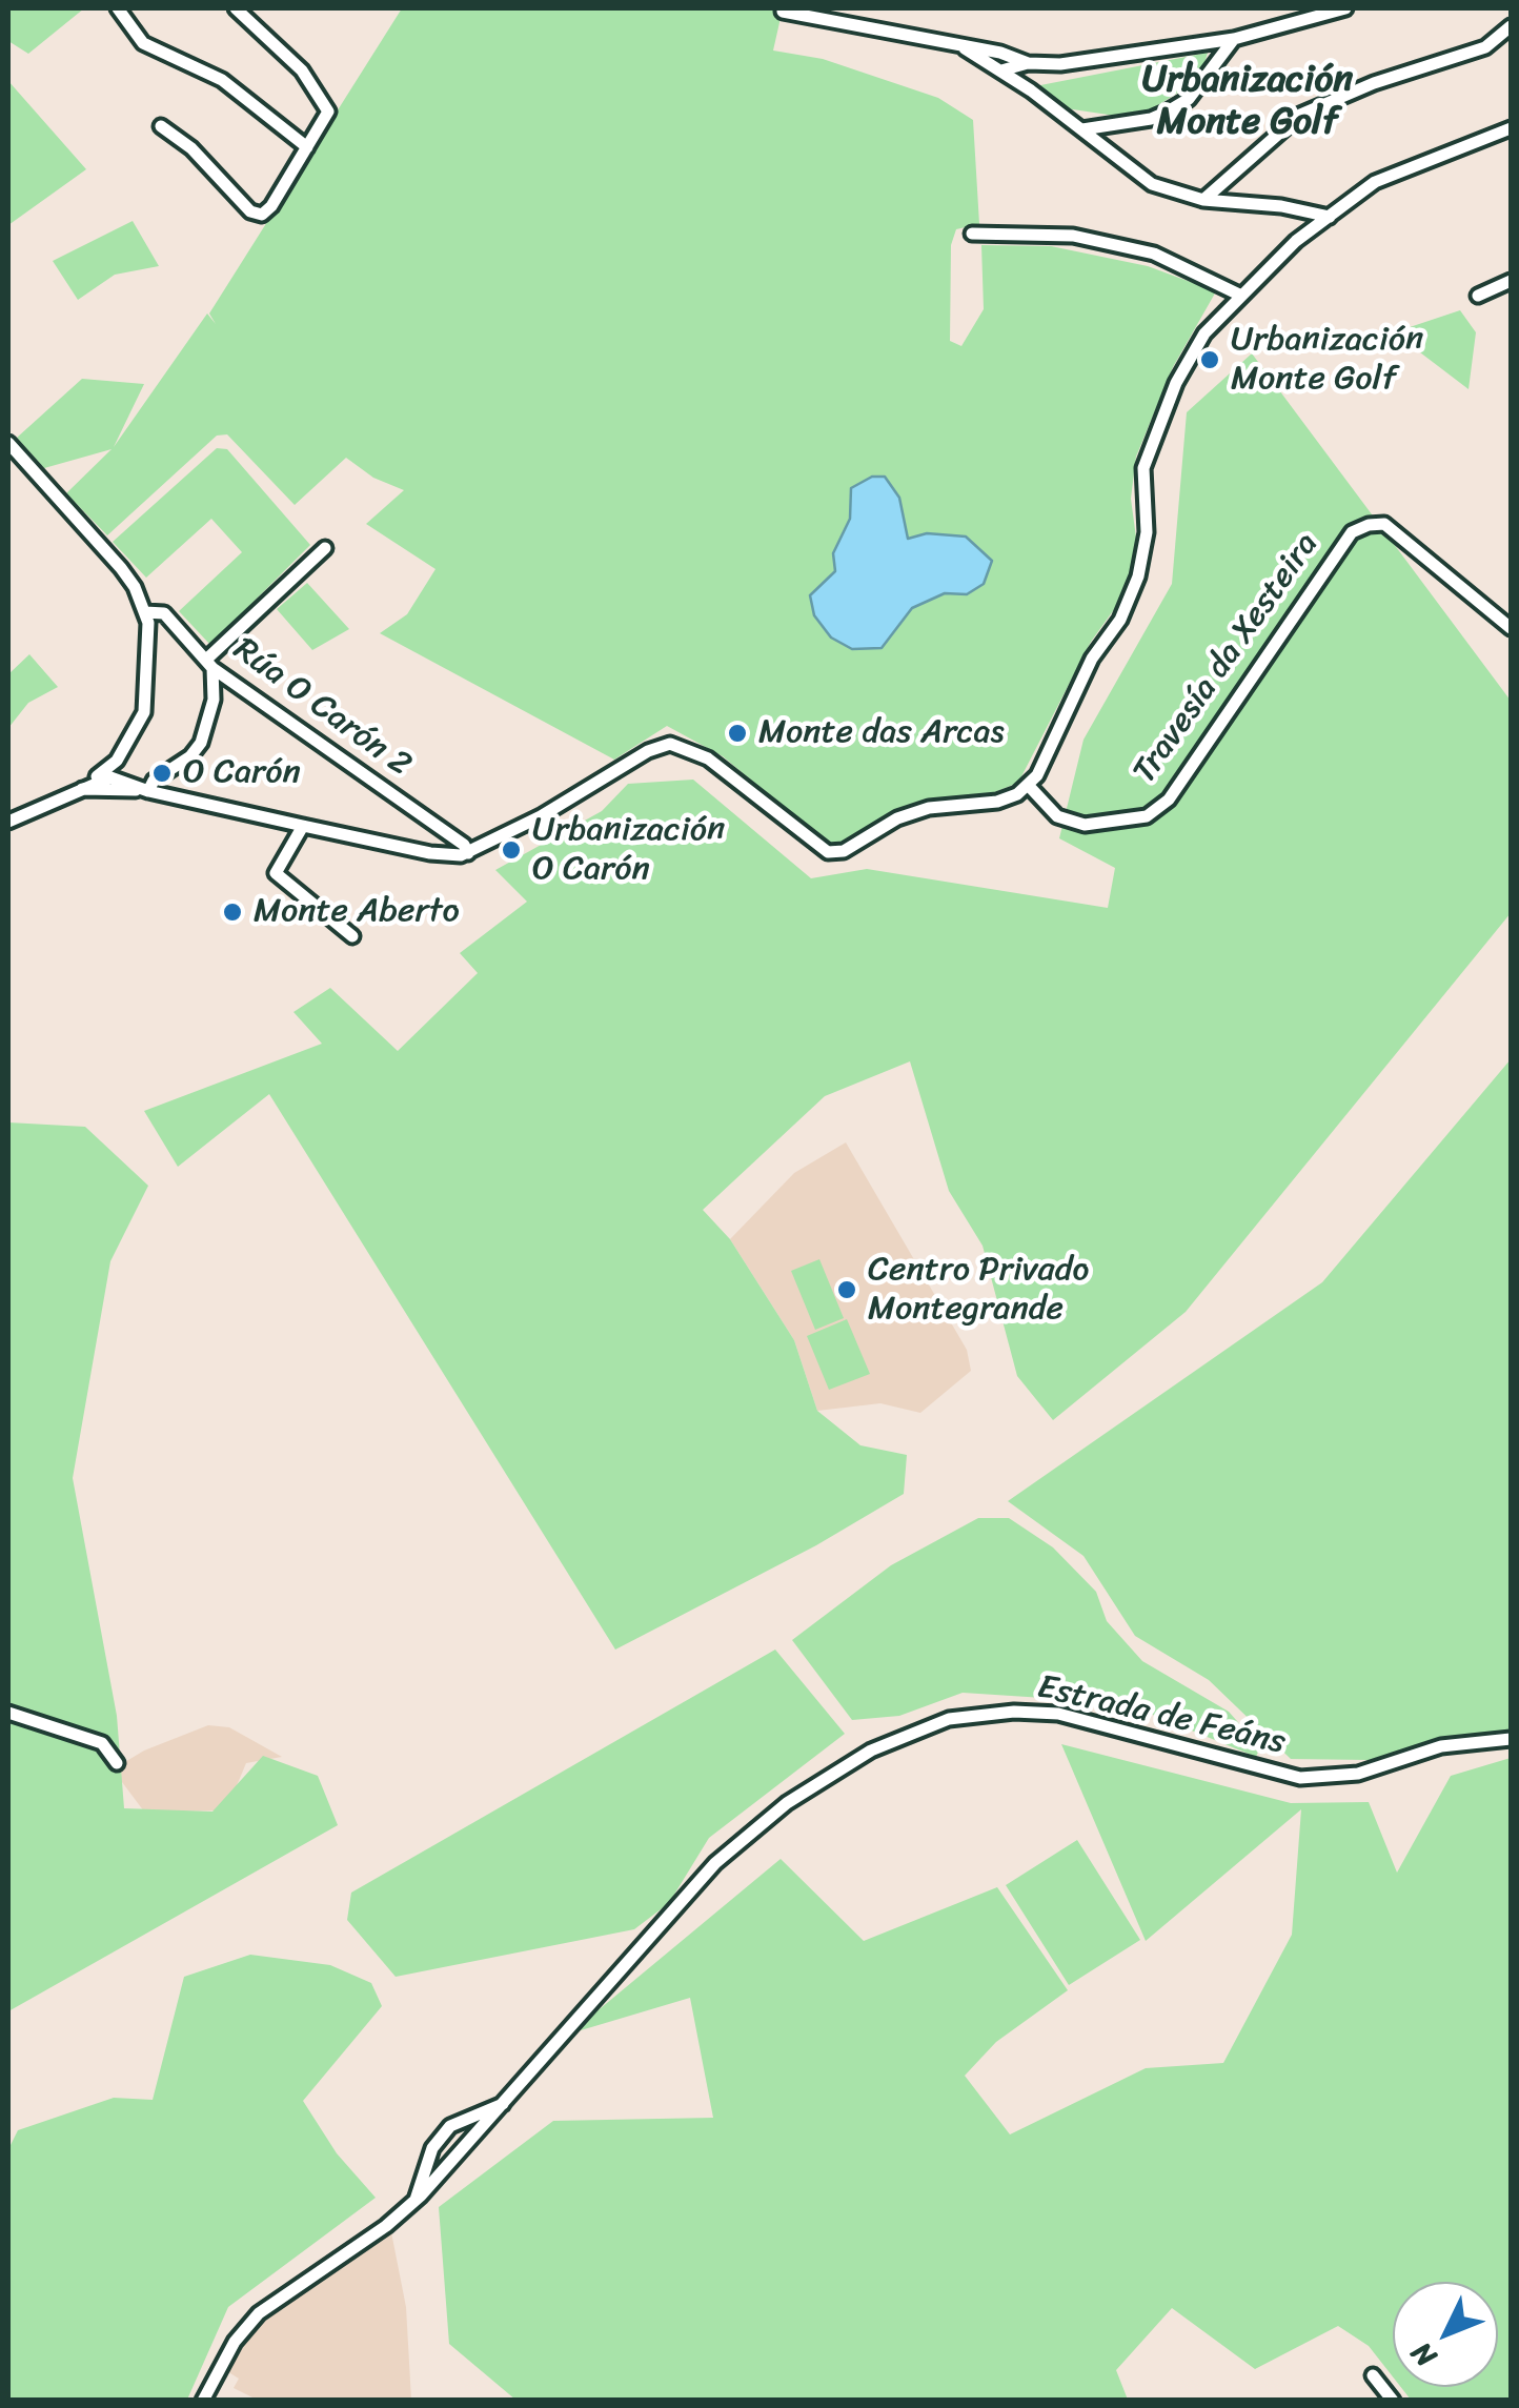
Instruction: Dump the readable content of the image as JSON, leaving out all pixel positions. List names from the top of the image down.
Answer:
{
  "streets": {
    "street": ["Travesía da Xesteira", "Rúa O Carón 2", "Estrada de Feáns"]
  },
  "districts": ["Urbanización Monte Golf"],
  "places": [
    "Urbanización Monte Golf",
    "Monte das Arcas",
    "O Carón",
    "Urbanización O Carón",
    "Monte Aberto",
    "Centro Privado Montegrande"
  ],
  "north": "bottom left"
}
